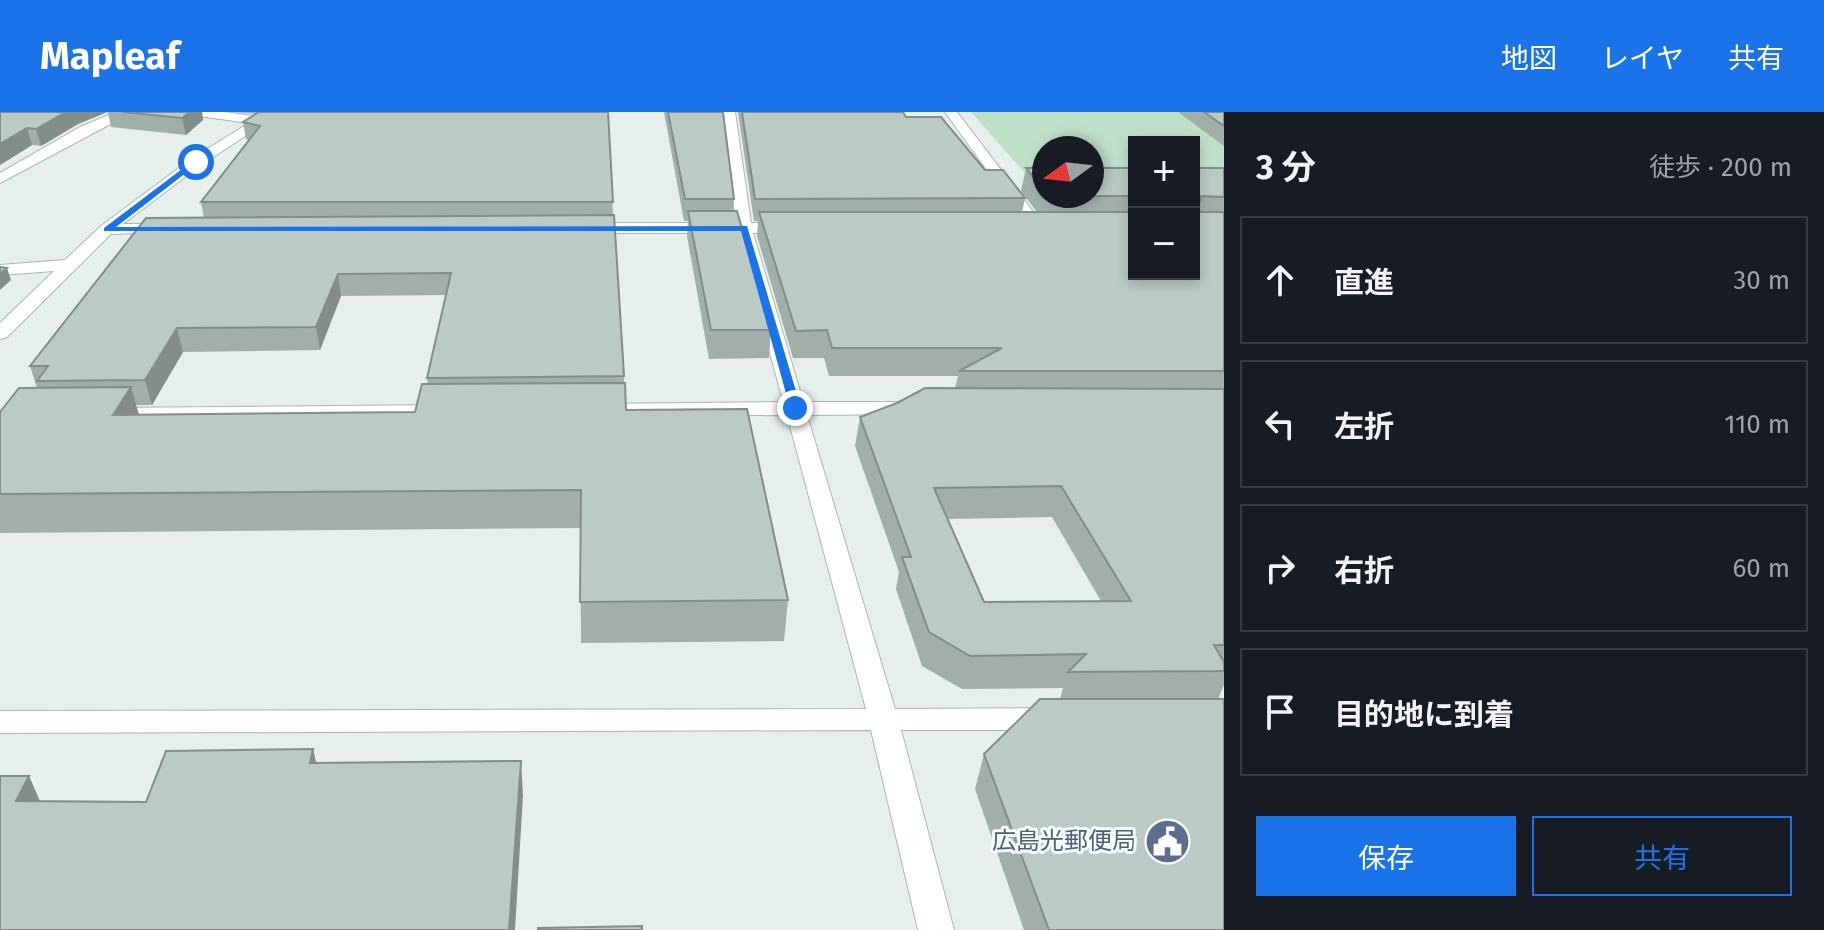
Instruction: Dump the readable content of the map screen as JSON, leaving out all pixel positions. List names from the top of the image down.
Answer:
{
  "places": {
    "public building": ["広島光郵便局"]
  },
  "north": "left",
  "page": {
    "header": "Mapleaf",
    "nav": ["地図", "レイヤ", "共有"],
    "heading": ["3 分", "徒歩 · 200 m"],
    "map_buttons": ["+", "−"],
    "list": [
      ["直進", "30 m"],
      ["左折", "110 m"],
      ["右折", "60 m"],
      "目的地に到着"
    ],
    "buttons": ["保存", "共有"]
  }
}
